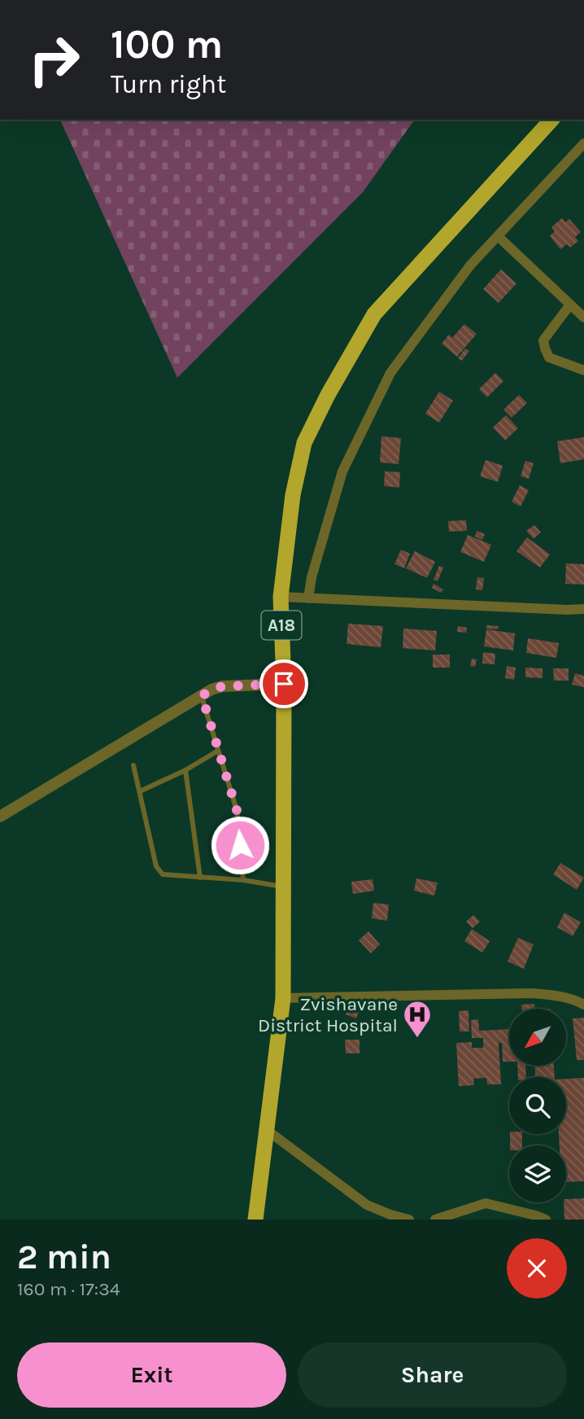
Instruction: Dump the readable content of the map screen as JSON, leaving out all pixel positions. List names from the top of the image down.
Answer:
{
  "streets": {
    "highway": ["A18"]
  },
  "places": {
    "hospital": ["Zvishavane District Hospital"]
  },
  "north": "bottom left",
  "page": {
    "turn": ["100 m", "Turn right"],
    "heading": ["2 min", "160 m · 17:34"],
    "buttons": ["Exit", "Share"]
  }
}
